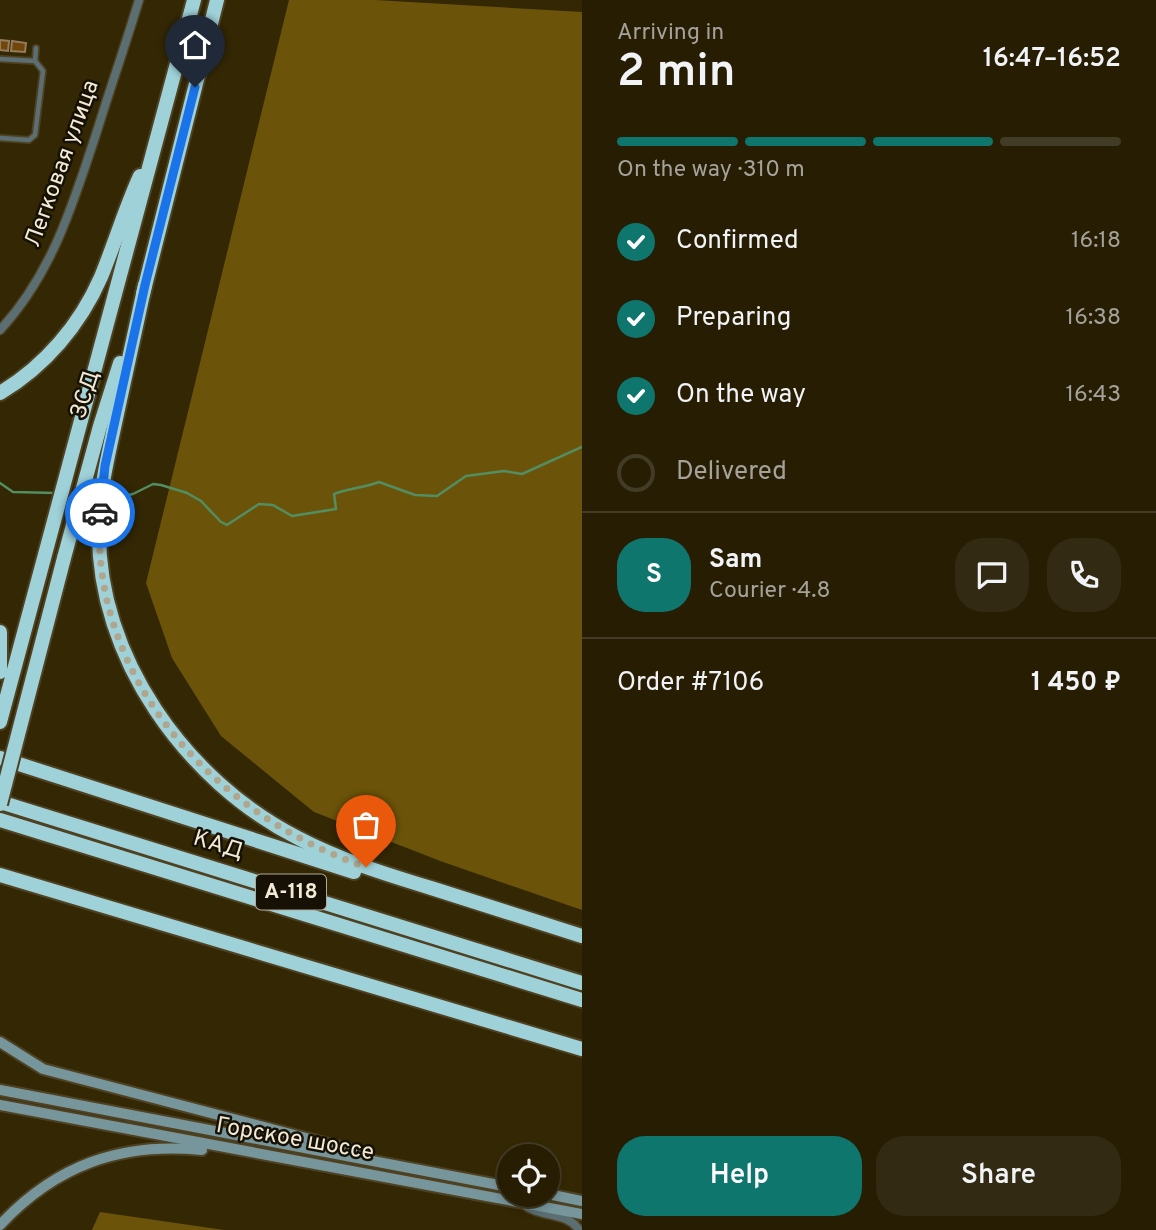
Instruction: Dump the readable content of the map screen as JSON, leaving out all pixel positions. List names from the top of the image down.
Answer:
{
  "streets": {
    "highway": ["ЗСД", "КАД", "А-118"],
    "main road": ["Горское шоссе"],
    "street": ["Легковая улица"]
  },
  "crossings": [
    ["ЗСД", "КАД"]
  ],
  "page": {
    "heading": ["2 min", "Arriving in", "16:47–16:52"],
    "panel": [
      "Sam",
      "Courier · 4.8",
      "Order #7106",
      "1 450 ₽"
    ],
    "bar": "On the way · 310 m",
    "list": [
      ["Confirmed", "16:18"],
      ["Preparing", "16:38"],
      ["On the way", "16:43"],
      "Delivered"
    ],
    "round": "S",
    "buttons": ["Help", "Share"]
  }
}
